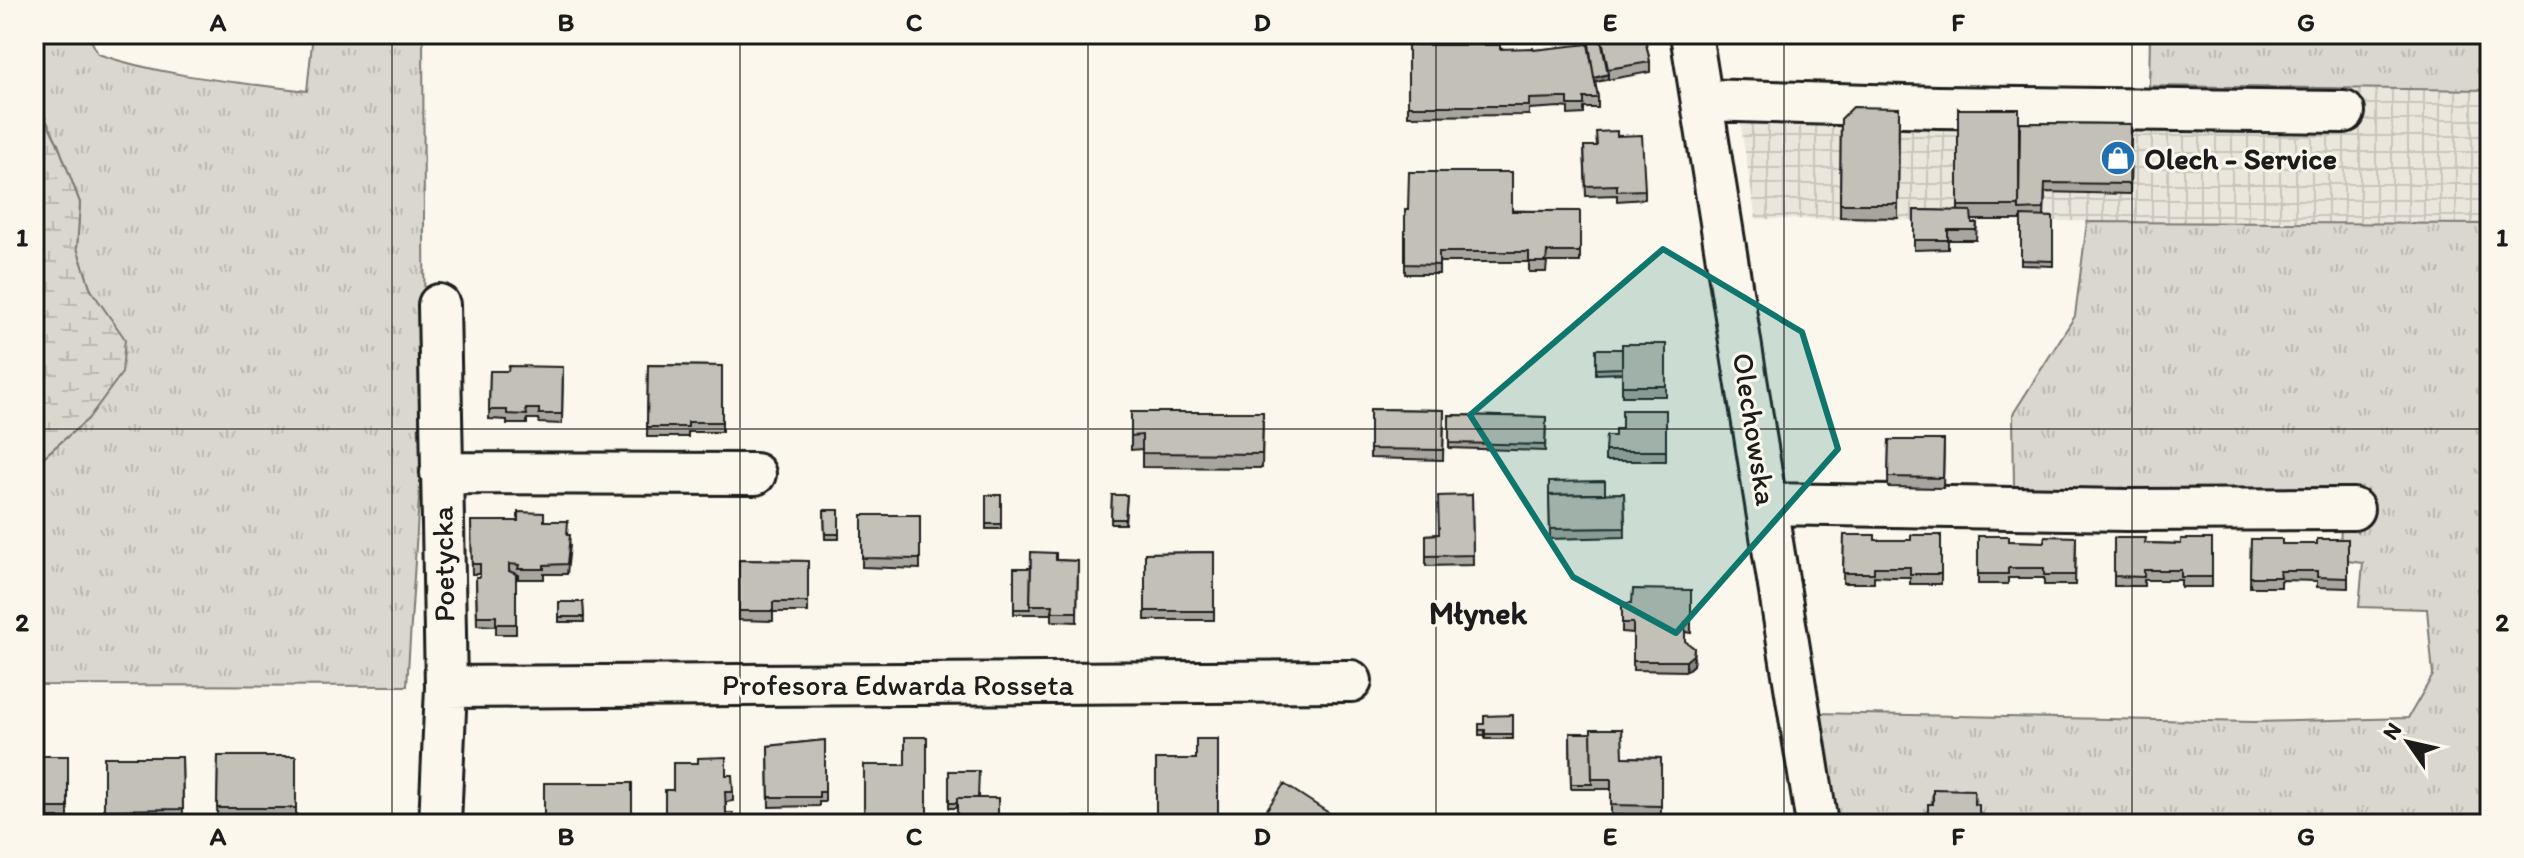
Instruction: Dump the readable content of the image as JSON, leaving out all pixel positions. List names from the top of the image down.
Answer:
{
  "streets": {
    "street": ["Olechowska", "Poetycka", "Profesora Edwarda Rosseta"]
  },
  "crossings": [
    ["Poetycka", "Profesora Edwarda Rosseta"]
  ],
  "districts": ["Młynek"],
  "places": {
    "shop": ["Olech - Service"]
  },
  "north": "top left",
  "grid": {
    "columns": [
      "A",
      "B",
      "C",
      "D",
      "E",
      "F",
      "G"
    ],
    "rows": ["1", "2"]
  }
}
